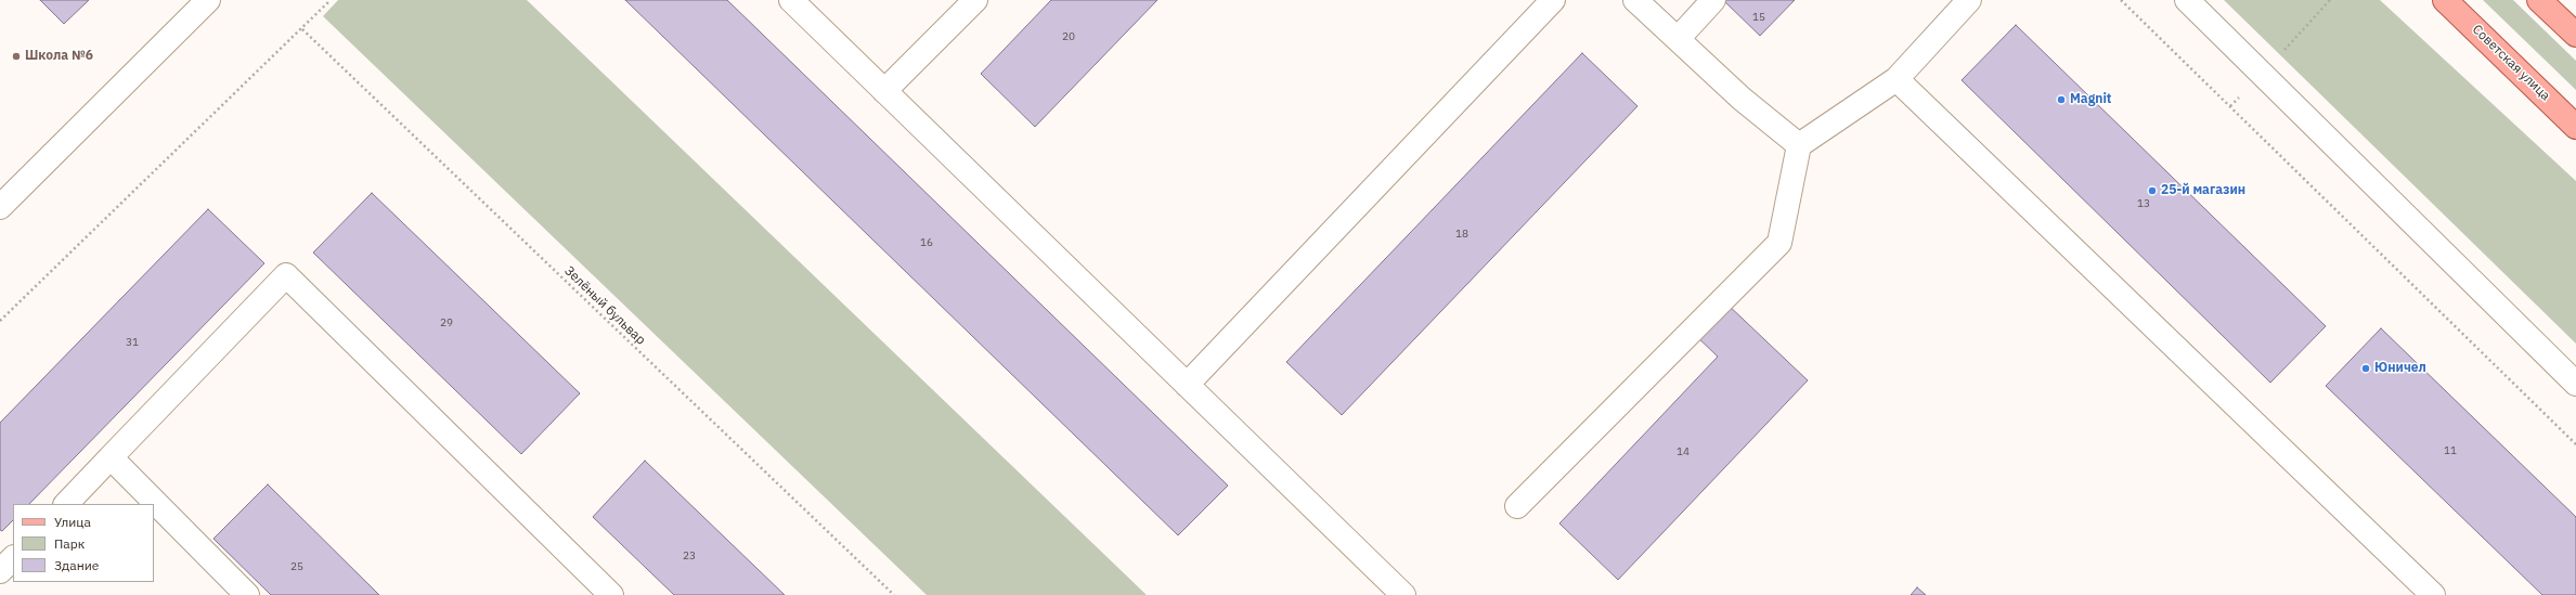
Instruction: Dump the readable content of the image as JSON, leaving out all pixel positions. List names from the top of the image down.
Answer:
{
  "streets": {
    "main road": ["Советская улица"],
    "path": ["Зелёный бульвар"]
  },
  "places": [
    "Школа №6",
    "Magnit",
    "25-й магазин",
    "Юничел"
  ],
  "house_numbers": [
    "15",
    "20",
    "13",
    "18",
    "16",
    "29",
    "31",
    "11",
    "14",
    "23",
    "25"
  ],
  "legend": ["Улица", "Парк", "Здание"]
}
